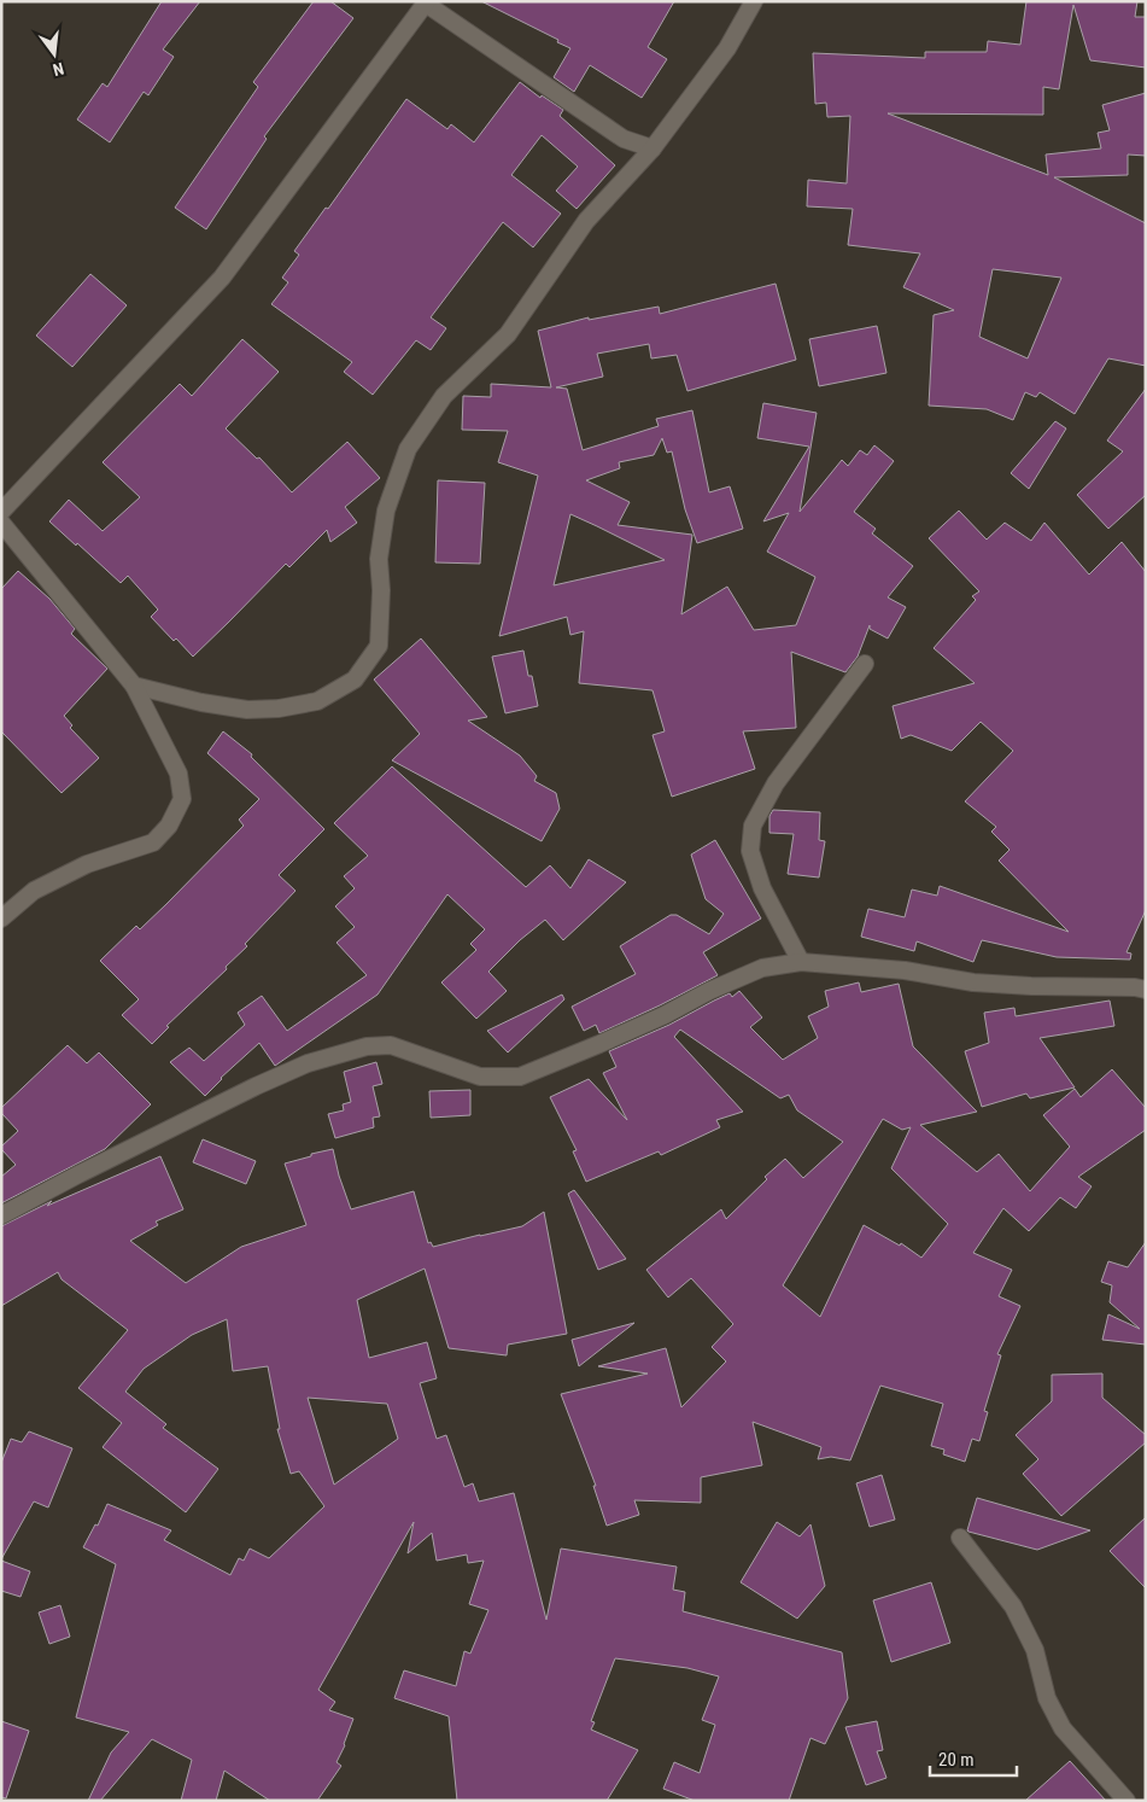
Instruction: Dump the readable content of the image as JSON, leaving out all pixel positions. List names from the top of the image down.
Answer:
{
  "scale_bar": "20 m",
  "north": "bottom"
}
